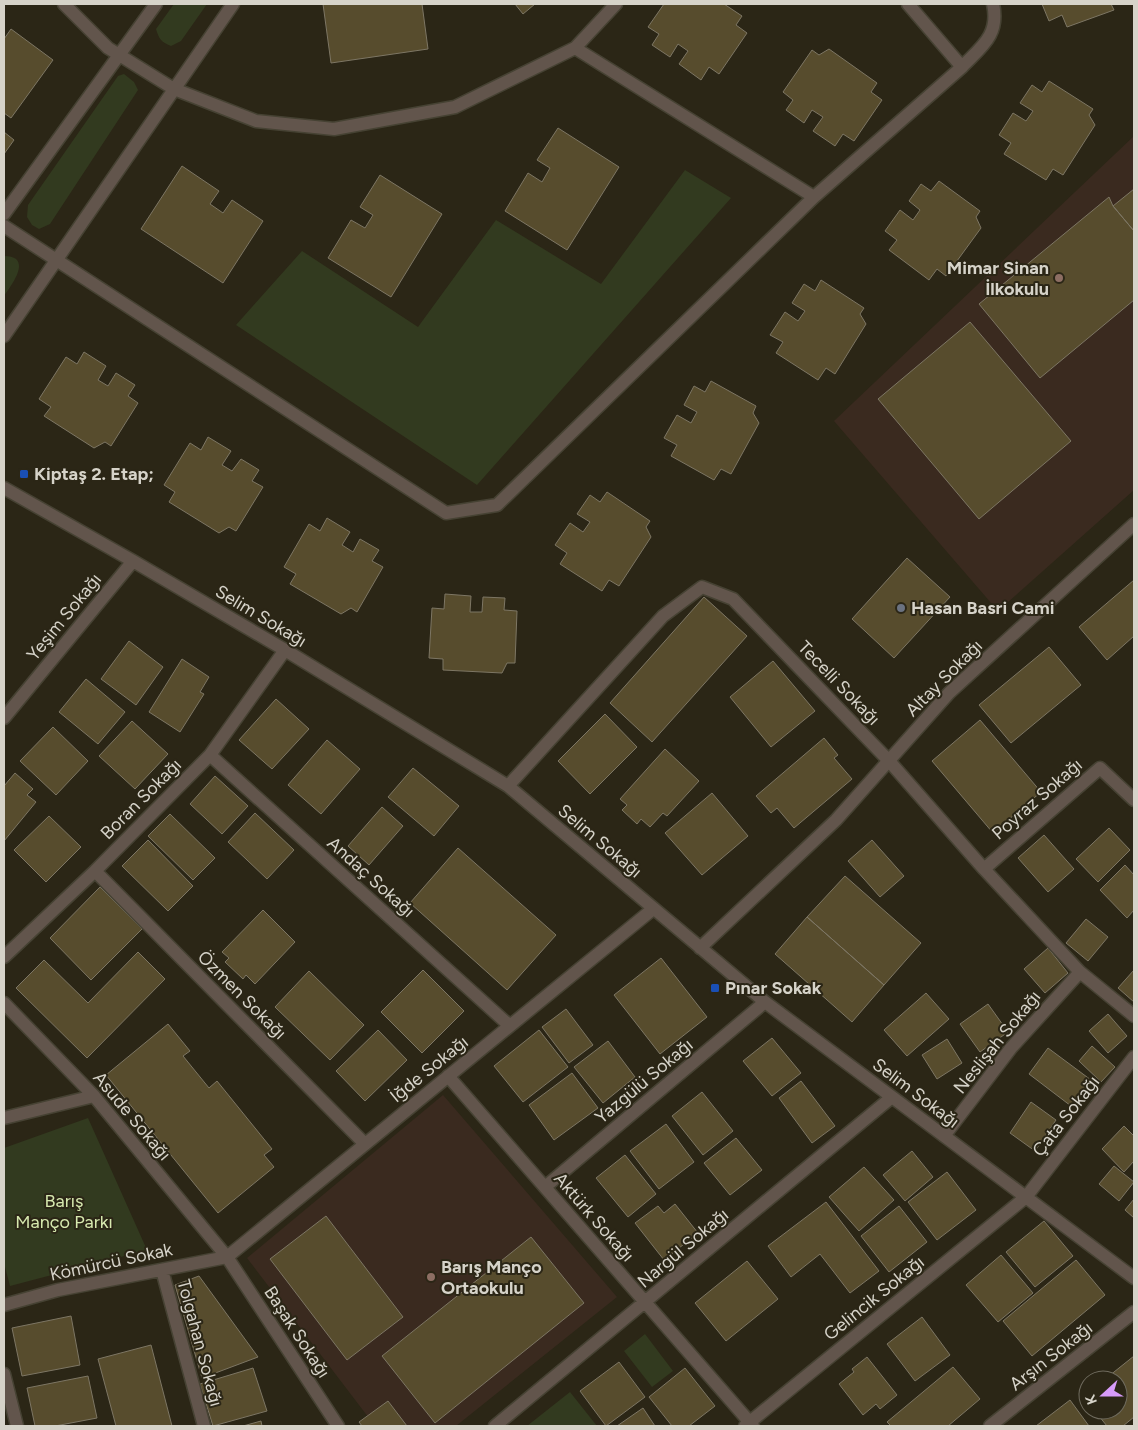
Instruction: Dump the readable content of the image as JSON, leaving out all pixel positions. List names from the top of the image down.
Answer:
{
  "streets": {
    "street": [
      "Selim Sokağı",
      "Yeşim Sokağı",
      "Altay Sokağı",
      "Tecelli Sokağı",
      "Boran Sokağı",
      "Poyraz Sokağı",
      "Andaç Sokağı",
      "Özmen Sokağı",
      "Neslişah Sokağı",
      "İğde Sokağı",
      "Yazgülü Sokağı",
      "Asude Sokağı",
      "Çata Sokağı",
      "Aktürk Sokağı",
      "Nargül Sokağı",
      "Kömürcü Sokak",
      "Gelincik Sokağı",
      "Başak Sokağı",
      "Tolgahan Sokağı",
      "Arşın Sokağı"
    ]
  },
  "crossings": [
    ["Selim Sokağı", "Yeşim Sokağı"],
    ["Selim Sokağı", "Altay Sokağı"],
    ["Selim Sokağı", "Tecelli Sokağı"],
    ["Selim Sokağı", "Boran Sokağı"],
    ["Selim Sokağı", "Neslişah Sokağı"],
    ["Selim Sokağı", "İğde Sokağı"],
    ["Selim Sokağı", "Yazgülü Sokağı"],
    ["Selim Sokağı", "Çata Sokağı"],
    ["Selim Sokağı", "Nargül Sokağı"],
    ["Selim Sokağı", "Gelincik Sokağı"],
    ["Altay Sokağı", "Tecelli Sokağı"],
    ["Tecelli Sokağı", "Poyraz Sokağı"],
    ["Tecelli Sokağı", "Neslişah Sokağı"],
    ["Boran Sokağı", "Andaç Sokağı"],
    ["Boran Sokağı", "Özmen Sokağı"],
    ["Andaç Sokağı", "İğde Sokağı"],
    ["Özmen Sokağı", "İğde Sokağı"],
    ["İğde Sokağı", "Asude Sokağı"],
    ["İğde Sokağı", "Aktürk Sokağı"],
    ["İğde Sokağı", "Kömürcü Sokak"],
    ["İğde Sokağı", "Başak Sokağı"],
    ["Yazgülü Sokağı", "Aktürk Sokağı"],
    ["Asude Sokağı", "Kömürcü Sokak"],
    ["Asude Sokağı", "Başak Sokağı"],
    ["Çata Sokağı", "Gelincik Sokağı"],
    ["Aktürk Sokağı", "Nargül Sokağı"],
    ["Aktürk Sokağı", "Gelincik Sokağı"],
    ["Kömürcü Sokak", "Başak Sokağı"],
    ["Kömürcü Sokak", "Tolgahan Sokağı"]
  ],
  "parks": ["Barış Manço Parkı"],
  "places": {
    "other": ["Mimar Sinan İlkokulu", "Hasan Basri Cami", "Barış Manço Ortaokulu"],
    "transit": ["Kiptaş 2. Etap;", "Pınar Sokak"]
  },
  "north": "left"
}
